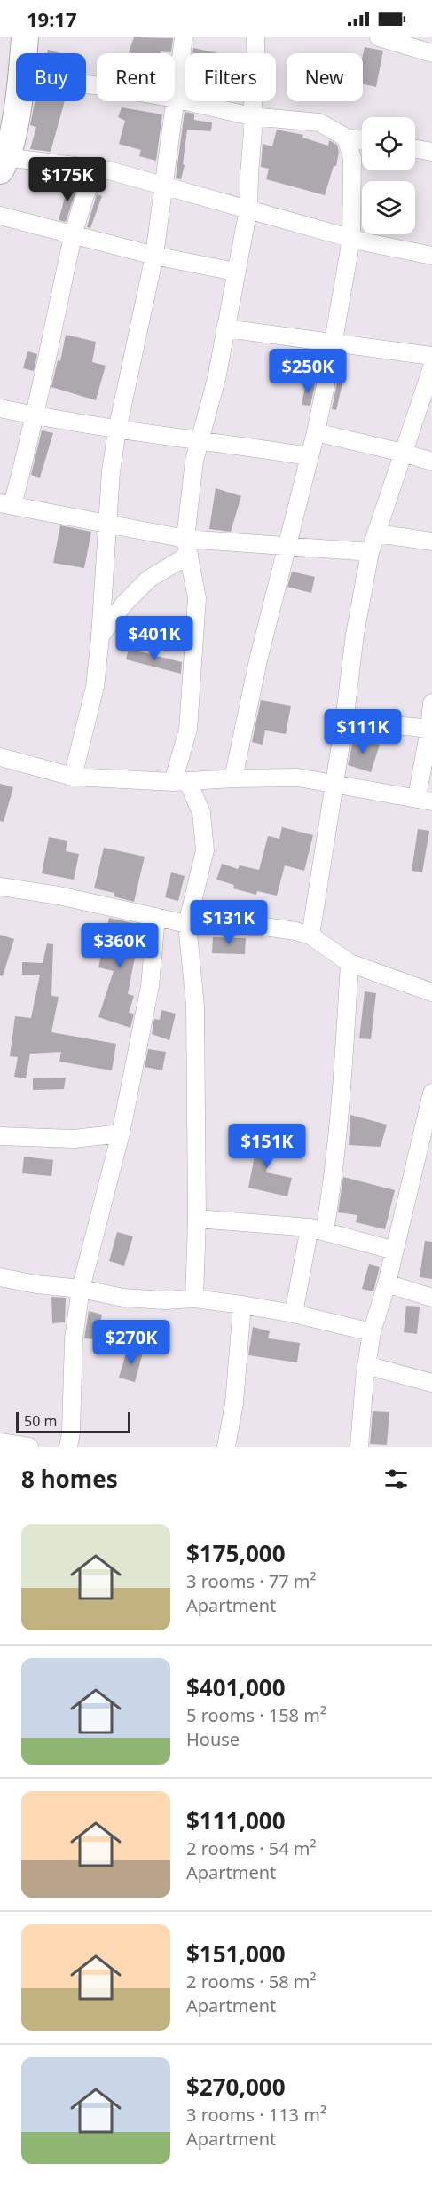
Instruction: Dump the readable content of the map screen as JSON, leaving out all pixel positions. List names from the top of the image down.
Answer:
{
  "scale_bar": "50 m",
  "page": {
    "status": "19:17",
    "chip": [
      "Buy",
      "Rent",
      "Filters",
      "New"
    ],
    "price": [
      "$175K",
      "$250K",
      "$401K",
      "$111K",
      "$131K",
      "$360K",
      "$151K",
      "$270K"
    ],
    "scale": "50 m",
    "heading": "8 homes",
    "list": [
      {
        "name": "$175,000",
        "note": "3 rooms · 77 m² · Apartment"
      },
      {
        "name": "$401,000",
        "note": "5 rooms · 158 m² · House"
      },
      {
        "name": "$111,000",
        "note": "2 rooms · 54 m² · Apartment"
      },
      {
        "name": "$151,000",
        "note": "2 rooms · 58 m² · Apartment"
      },
      {
        "name": "$270,000",
        "note": "3 rooms · 113 m² · Apartment"
      }
    ]
  }
}
